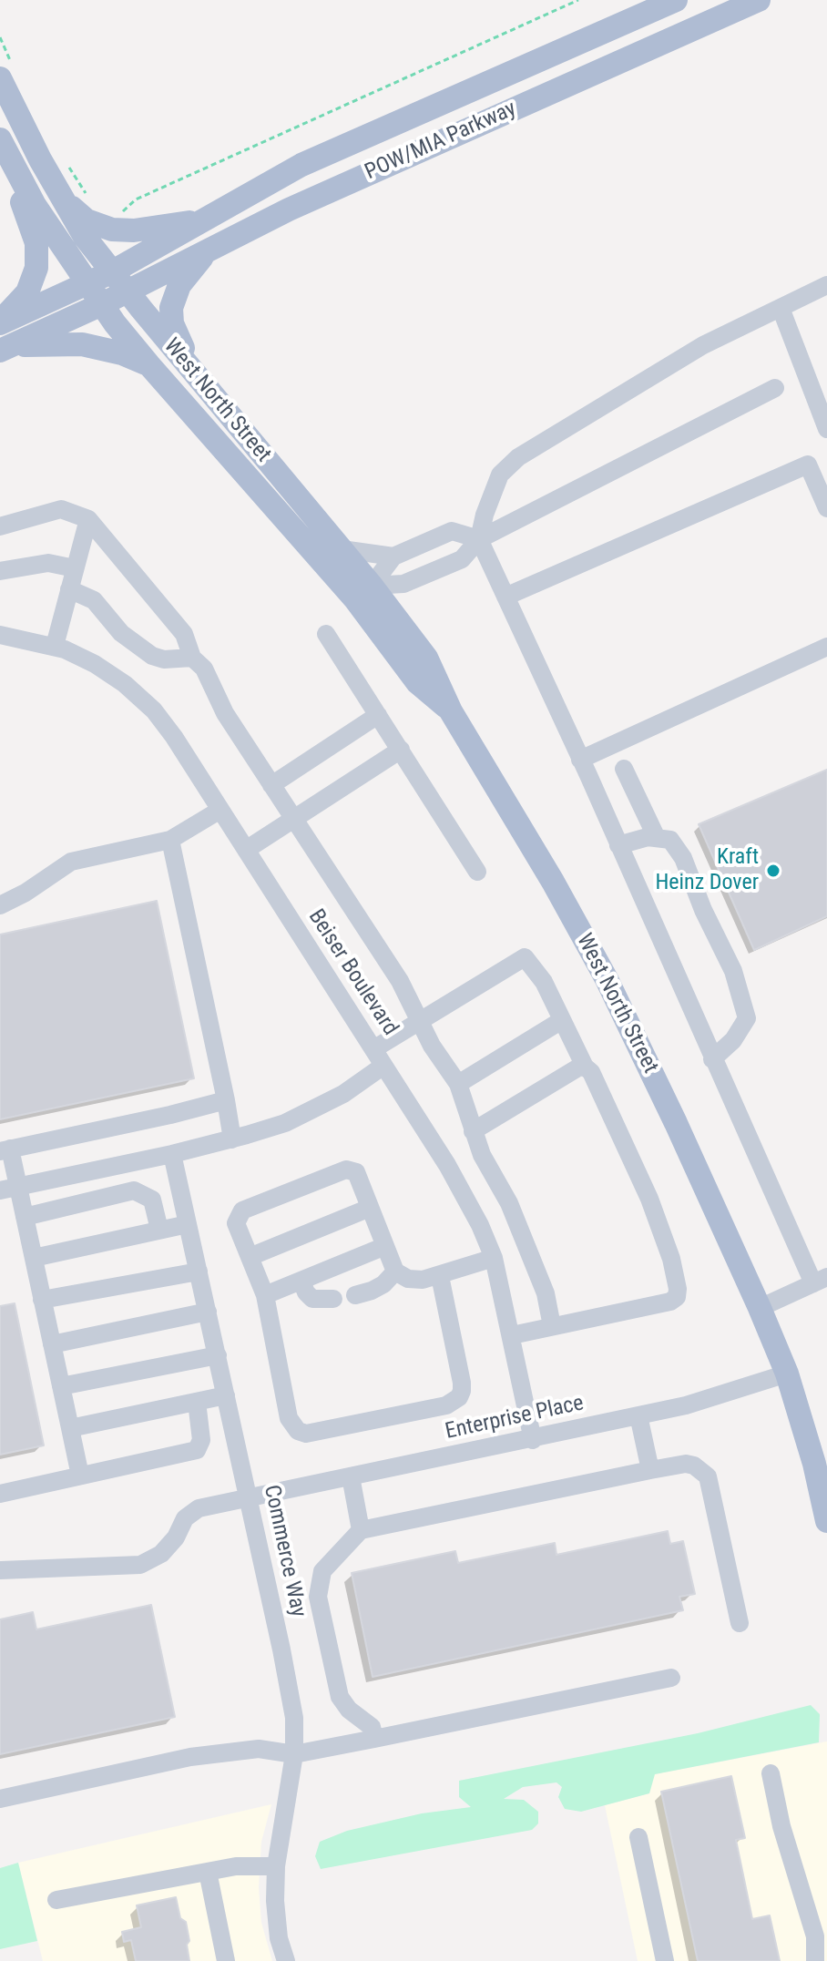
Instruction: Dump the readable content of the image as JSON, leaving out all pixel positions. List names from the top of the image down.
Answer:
{
  "streets": {
    "main road": ["POW/MIA Parkway", "West North Street"],
    "street": ["Beiser Boulevard", "Enterprise Place", "Commerce Way"]
  },
  "crossings": [
    ["POW/MIA Parkway", "West North Street"],
    ["West North Street", "Enterprise Place"],
    ["Beiser Boulevard", "Enterprise Place"],
    ["Enterprise Place", "Commerce Way"]
  ],
  "places": ["Kraft Heinz Dover"]
}
